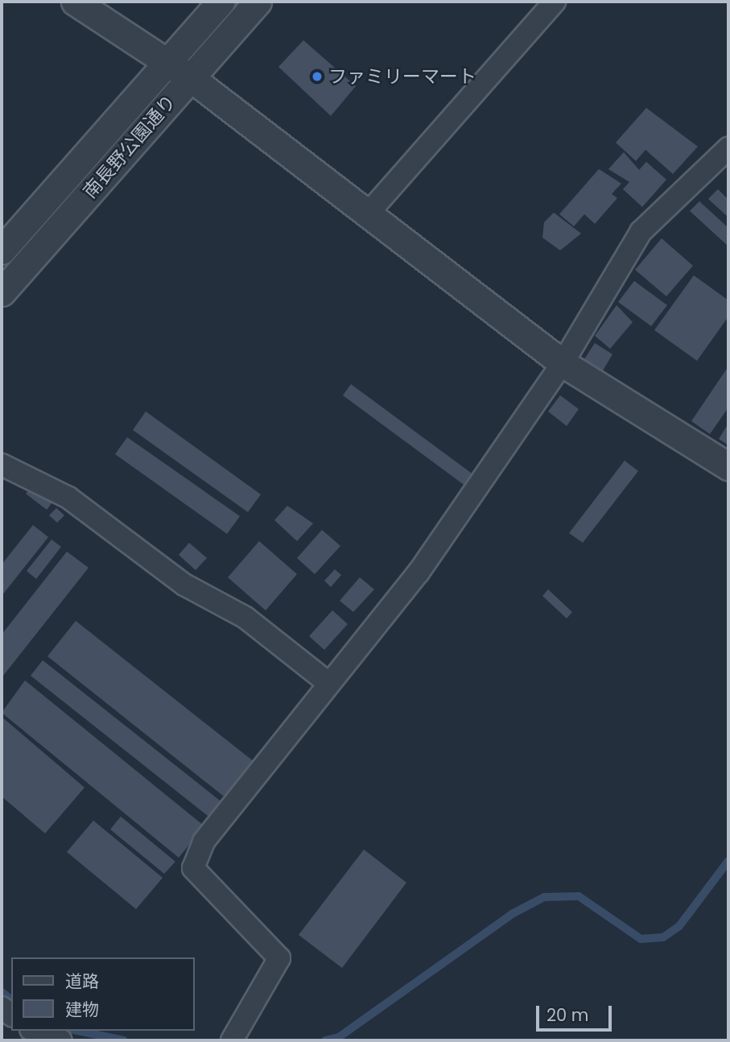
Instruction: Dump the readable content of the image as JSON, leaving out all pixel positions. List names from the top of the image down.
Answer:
{
  "streets": {
    "street": ["南長野公園通り"]
  },
  "places": ["ファミリーマート"],
  "legend": ["道路", "建物"],
  "scale_bar": "20 m"
}
